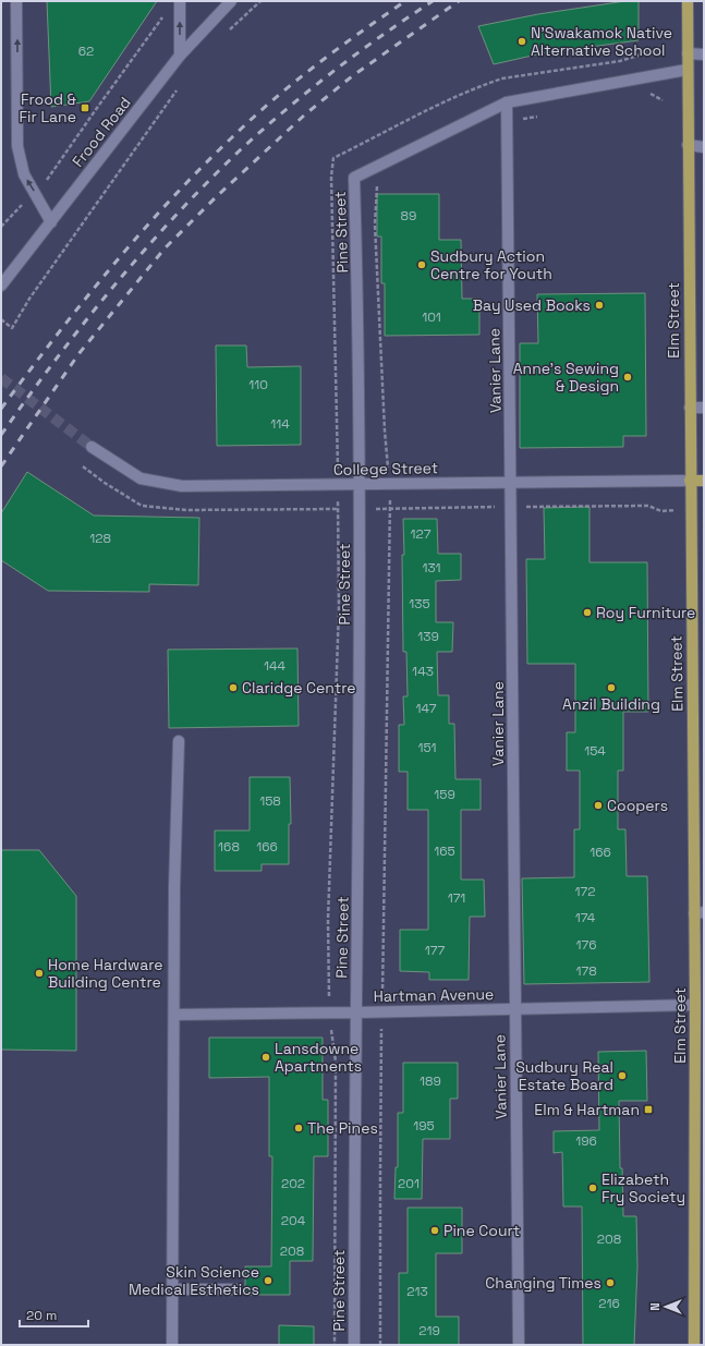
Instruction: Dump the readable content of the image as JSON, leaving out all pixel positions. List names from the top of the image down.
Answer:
{
  "streets": {
    "main road": ["Elm Street"],
    "street": [
      "Frood Road",
      "Pine Street",
      "Vanier Lane",
      "College Street",
      "Hartman Avenue"
    ]
  },
  "crossings": [
    ["Pine Street", "Elm Street"],
    ["Pine Street", "Vanier Lane"],
    ["Pine Street", "College Street"],
    ["Pine Street", "Hartman Avenue"],
    ["Elm Street", "College Street"],
    ["Elm Street", "Hartman Avenue"],
    ["Vanier Lane", "College Street"],
    ["Vanier Lane", "Hartman Avenue"]
  ],
  "places": {
    "other": [
      "N'Swakamok Native Alternative School",
      "Sudbury Action Centre for Youth",
      "Bay Used Books",
      "Anne's Sewing & Design",
      "Roy Furniture",
      "Claridge Centre",
      "Anzil Building",
      "Coopers",
      "Home Hardware Building Centre",
      "Lansdowne Apartments",
      "Sudbury Real Estate Board",
      "The Pines",
      "Elizabeth Fry Society",
      "Pine Court",
      "Skin Science Medical Esthetics",
      "Changing Times"
    ],
    "transit": ["Frood & Fir Lane", "Elm & Hartman"]
  },
  "house_numbers": [
    "62",
    "89",
    "101",
    "110",
    "114",
    "127",
    "128",
    "131",
    "135",
    "139",
    "144",
    "143",
    "147",
    "151",
    "154",
    "159",
    "158",
    "168",
    "166",
    "165",
    "166",
    "172",
    "171",
    "174",
    "176",
    "177",
    "178",
    "189",
    "195",
    "196",
    "202",
    "201",
    "204",
    "208",
    "208",
    "213",
    "216",
    "219"
  ],
  "scale_bar": "20 m",
  "north": "left"
}
